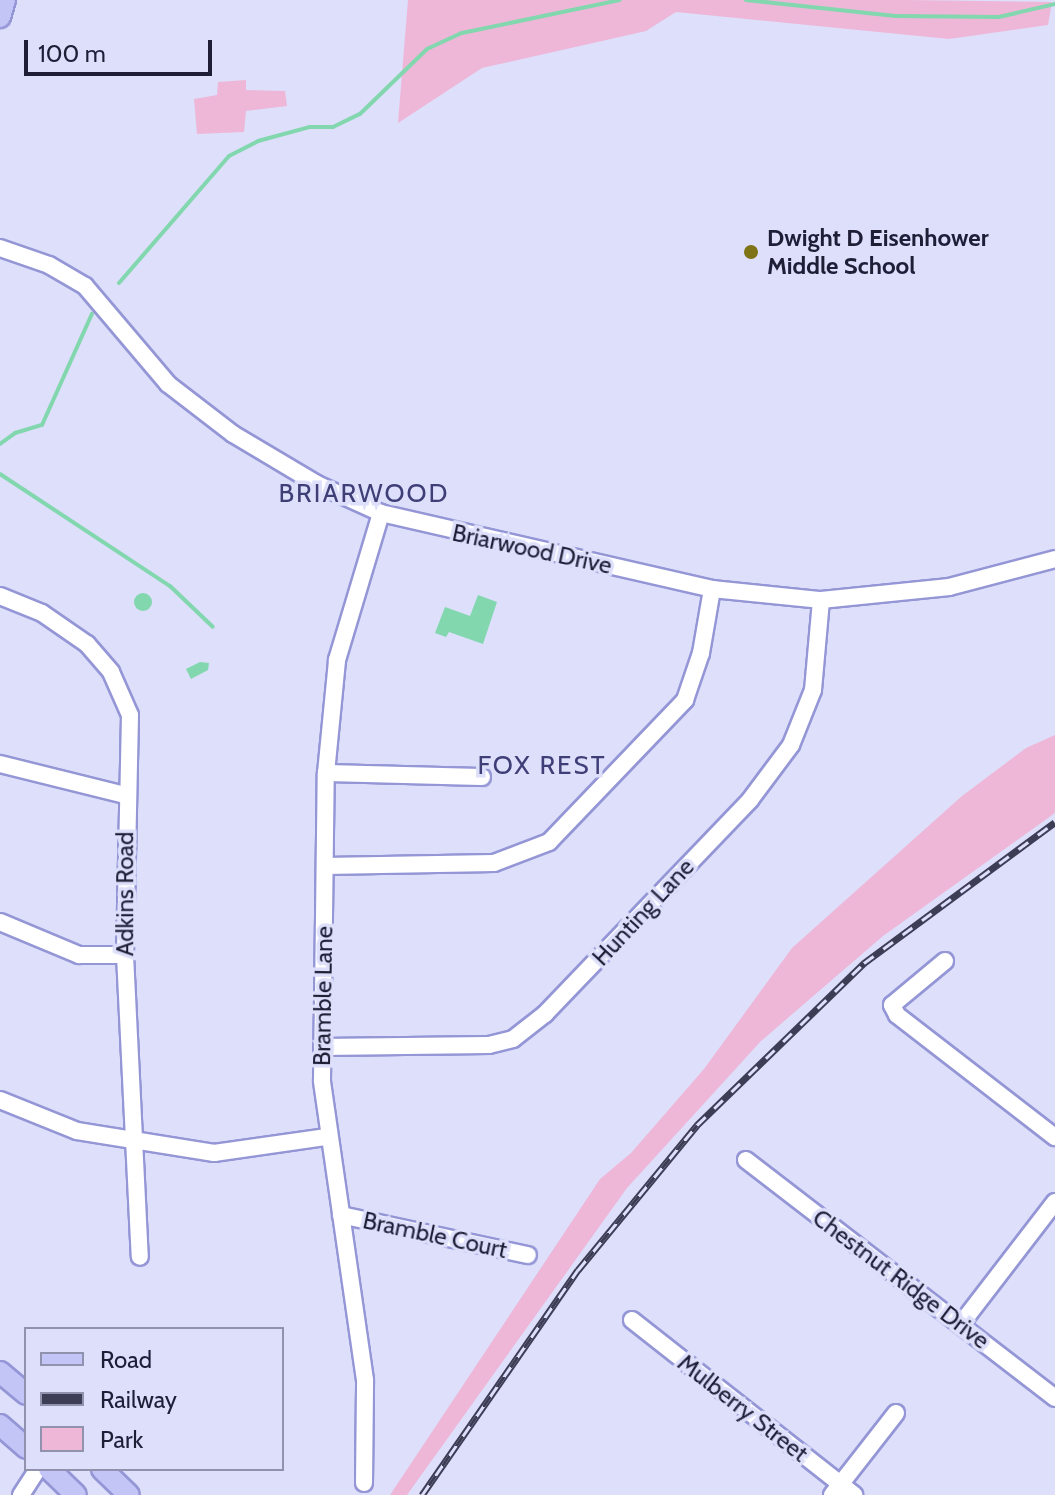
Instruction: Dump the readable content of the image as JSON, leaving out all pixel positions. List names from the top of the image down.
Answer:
{
  "streets": {
    "street": [
      "Briarwood Drive",
      "Adkins Road",
      "Hunting Lane",
      "Bramble Lane",
      "Bramble Court",
      "Chestnut Ridge Drive",
      "Mulberry Street"
    ]
  },
  "crossings": [
    ["Briarwood Drive", "Hunting Lane"],
    ["Briarwood Drive", "Bramble Lane"],
    ["Hunting Lane", "Bramble Lane"],
    ["Bramble Lane", "Bramble Court"]
  ],
  "districts": ["BRIARWOOD", "FOX REST"],
  "places": ["Dwight D Eisenhower Middle School"],
  "legend": ["Road", "Railway", "Park"],
  "scale_bar": "100 m"
}
